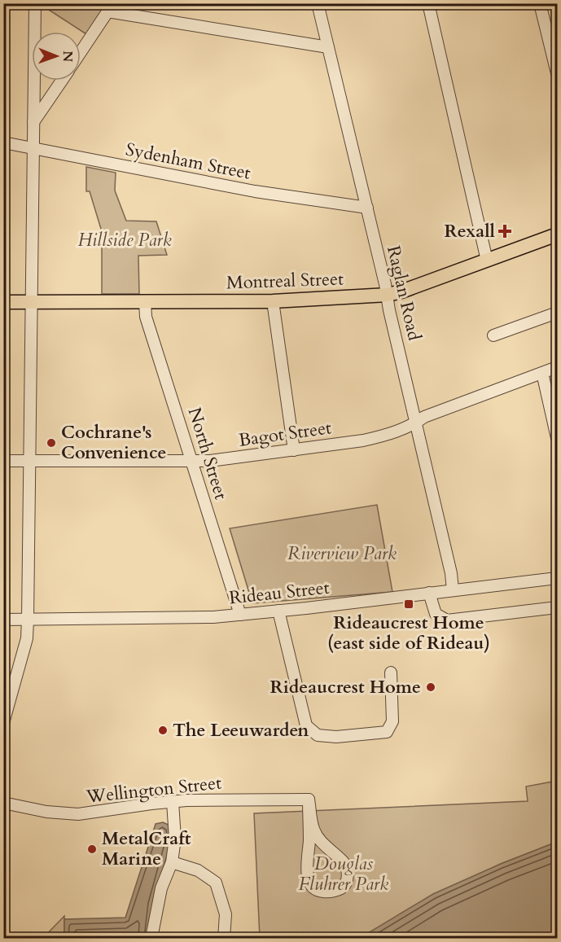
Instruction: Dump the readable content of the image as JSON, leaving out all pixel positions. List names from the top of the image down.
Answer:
{
  "streets": {
    "main road": ["Montreal Street"],
    "street": [
      "Sydenham Street",
      "Raglan Road",
      "Bagot Street",
      "North Street",
      "Rideau Street",
      "Wellington Street"
    ]
  },
  "crossings": [
    ["Sydenham Street", "Raglan Road"],
    ["Montreal Street", "Raglan Road"],
    ["Montreal Street", "North Street"],
    ["Raglan Road", "Bagot Street"],
    ["Raglan Road", "Rideau Street"],
    ["Bagot Street", "North Street"],
    ["North Street", "Rideau Street"]
  ],
  "parks": ["Hillside Park", "Riverview Park", "Douglas Fluhrer Park"],
  "places": {
    "health": ["Rexall"],
    "other": [
      "Cochrane's Convenience",
      "Rideaucrest Home",
      "The Leeuwarden",
      "MetalCraft Marine"
    ],
    "transit": ["Rideaucrest Home (east side of Rideau)"]
  },
  "north": "right"
}
